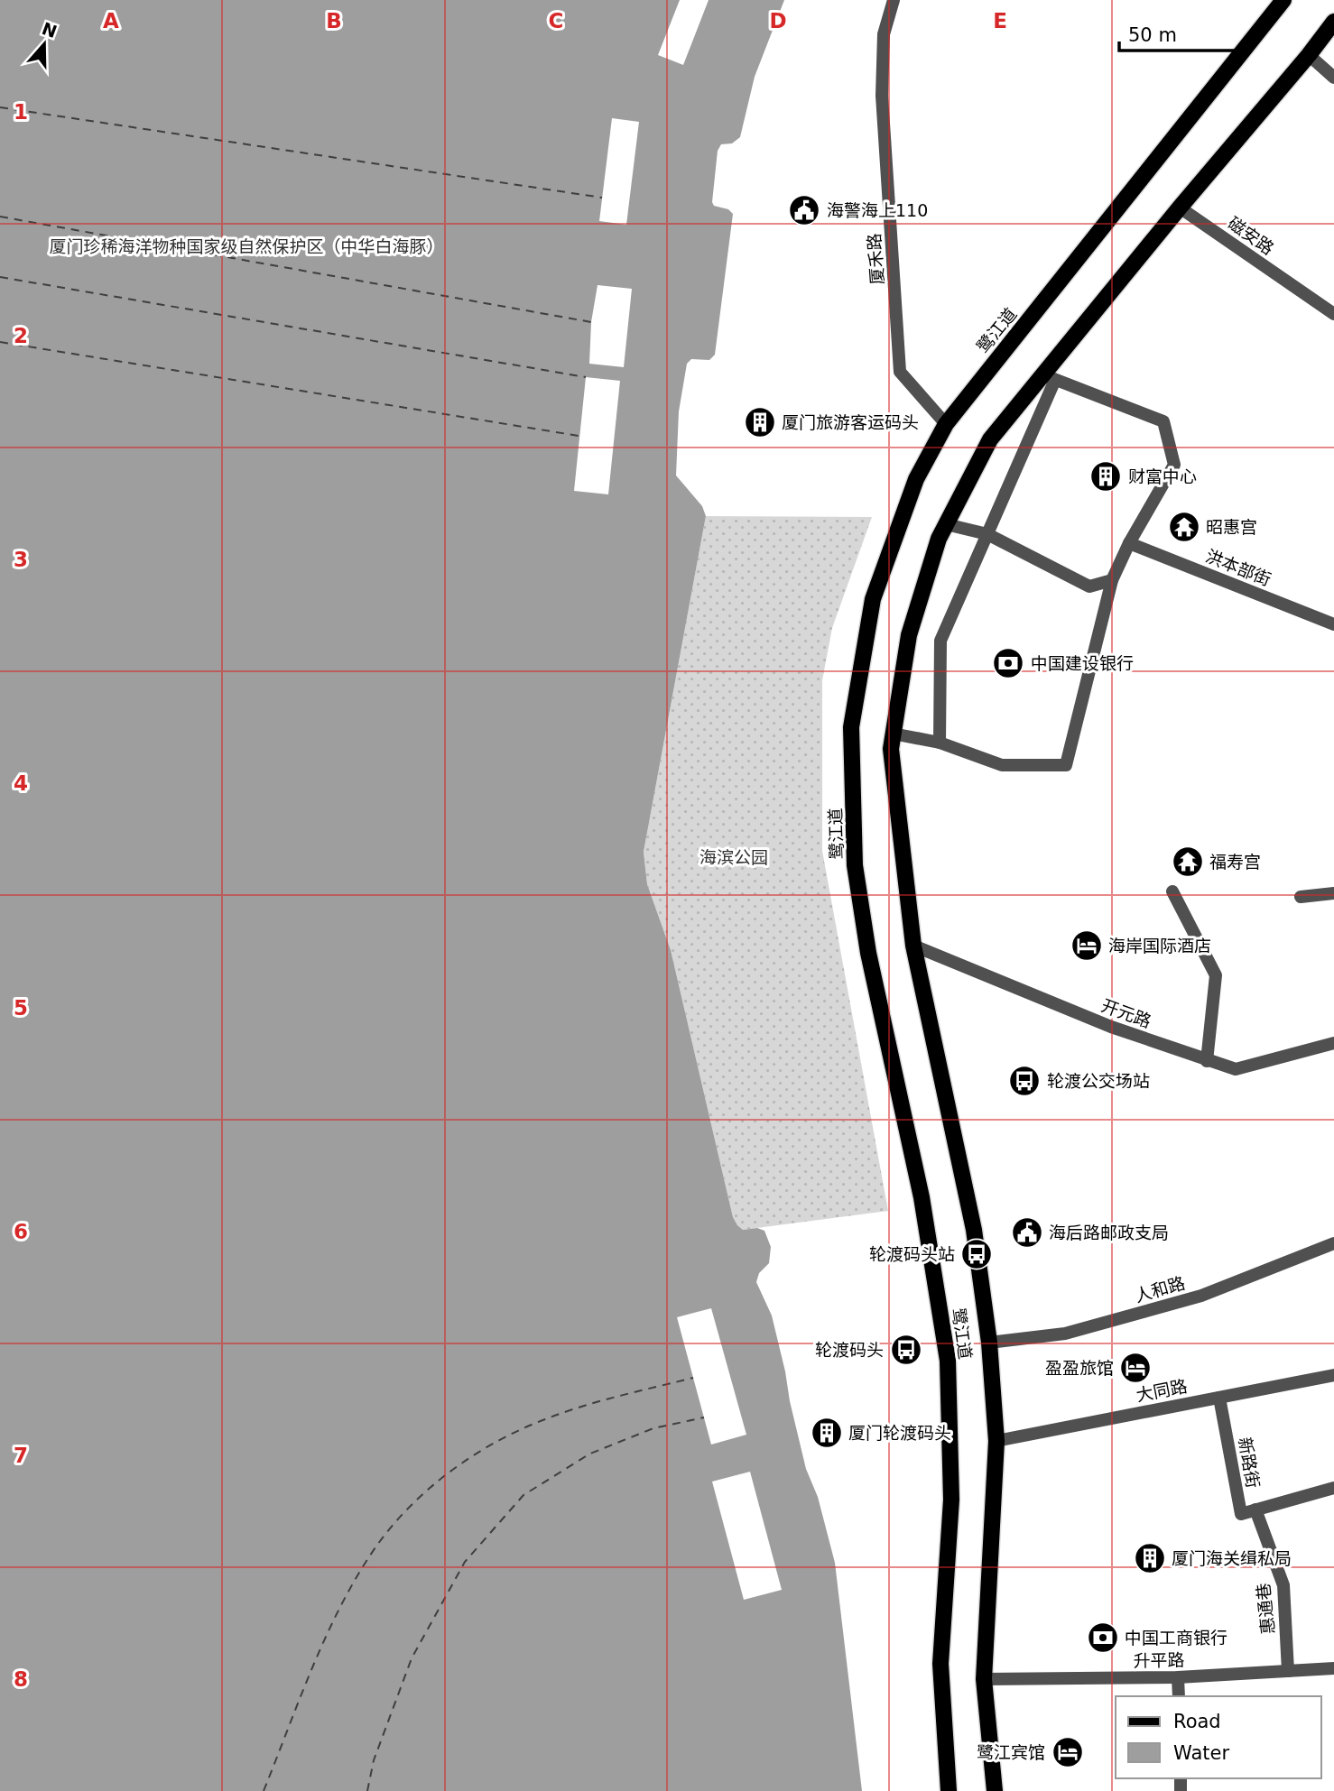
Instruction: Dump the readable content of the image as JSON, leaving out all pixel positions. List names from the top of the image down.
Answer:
{
  "streets": {
    "main road": ["鹭江道"],
    "street": [
      "磁安路",
      "厦禾路",
      "洪本部街",
      "开元路",
      "人和路",
      "大同路",
      "新路街",
      "惠通巷",
      "升平路"
    ]
  },
  "crossings": [
    ["磁安路", "鹭江道"],
    ["厦禾路", "鹭江道"],
    ["鹭江道", "开元路"],
    ["鹭江道", "人和路"],
    ["鹭江道", "大同路"],
    ["鹭江道", "升平路"],
    ["大同路", "新路街"],
    ["新路街", "惠通巷"],
    ["惠通巷", "升平路"]
  ],
  "parks": ["厦门珍稀海洋物种国家级自然保护区（中华白海豚）", "海滨公园"],
  "places": {
    "public building": ["海警海上110", "海后路邮政支局"],
    "building": [
      "厦门旅游客运码头",
      "财富中心",
      "厦门轮渡码头",
      "厦门海关缉私局"
    ],
    "temple": ["昭惠宫", "福寿宫"],
    "bank": ["中国建设银行", "中国工商银行"],
    "hotel": ["海岸国际酒店", "盈盈旅馆", "鹭江宾馆"],
    "bus stop": ["轮渡公交场站", "轮渡码头站", "轮渡码头"]
  },
  "legend": ["Road", "Water"],
  "scale_bar": "50 m",
  "north": "top",
  "grid": {
    "columns": [
      "A",
      "B",
      "C",
      "D",
      "E"
    ],
    "rows": [
      "1",
      "2",
      "3",
      "4",
      "5",
      "6",
      "7",
      "8"
    ]
  }
}
